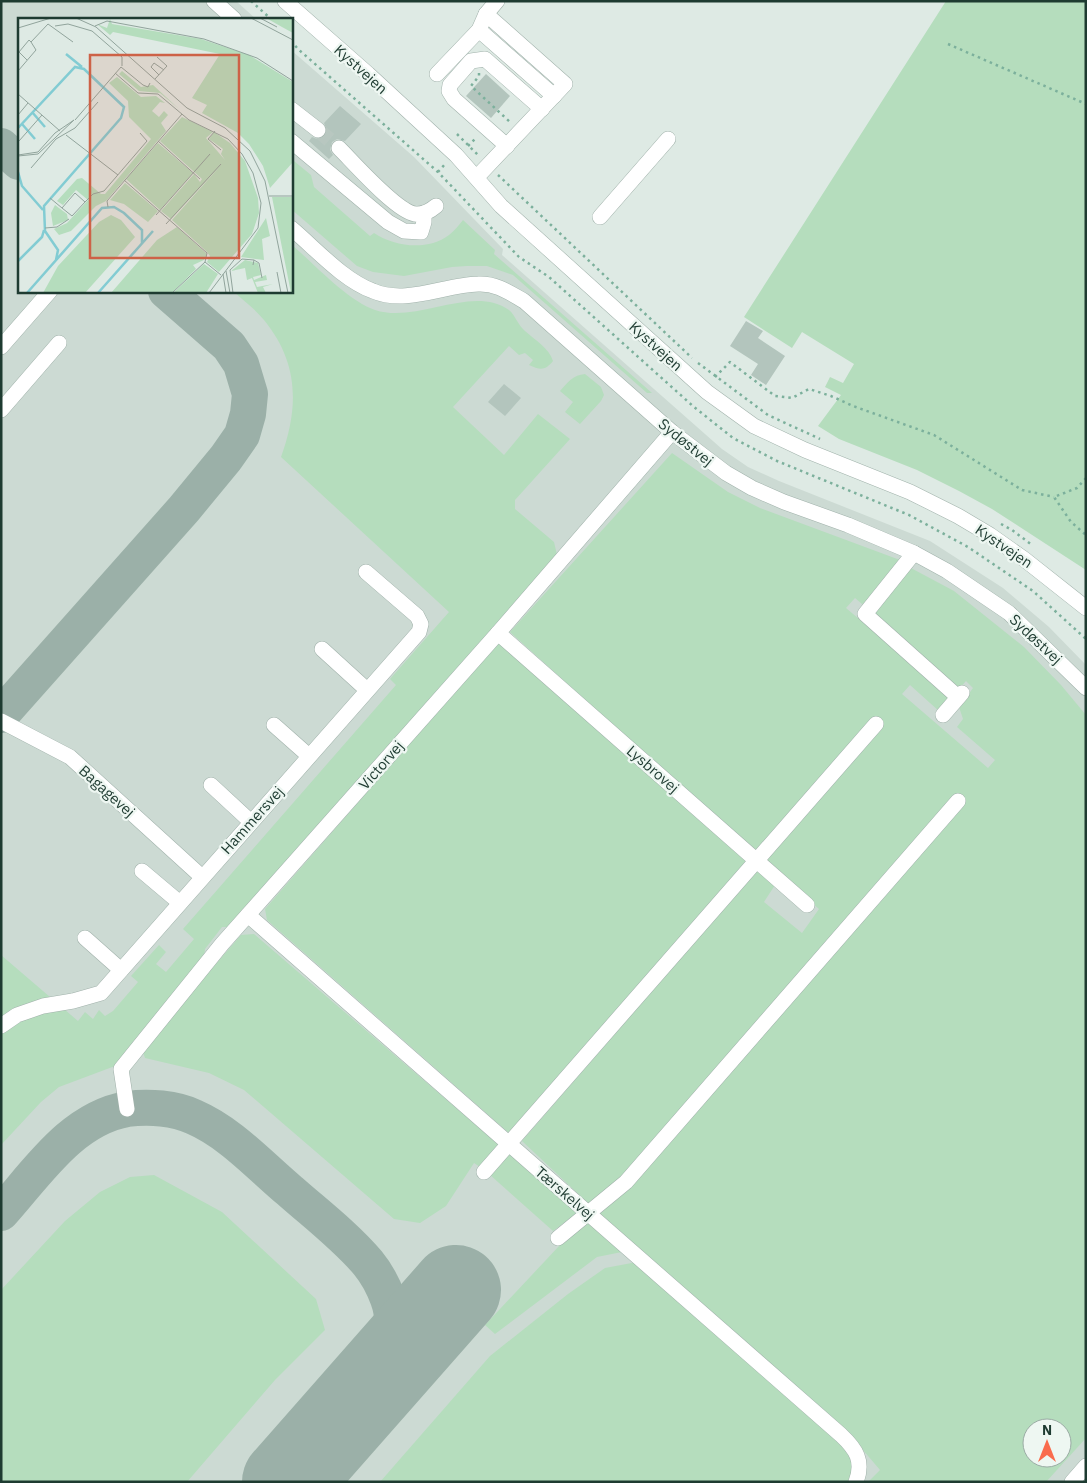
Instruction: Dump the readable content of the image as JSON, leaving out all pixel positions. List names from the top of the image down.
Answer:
{
  "streets": {
    "street": [
      "Kystvejen",
      "Sydøstvej",
      "Victorvej",
      "Lysbrovej",
      "Bagagevej",
      "Hammersvej",
      "Tærskelvej"
    ]
  },
  "crossings": [
    ["Sydøstvej", "Victorvej"],
    ["Victorvej", "Lysbrovej"],
    ["Victorvej", "Tærskelvej"],
    ["Bagagevej", "Hammersvej"]
  ],
  "north": "top"
}
